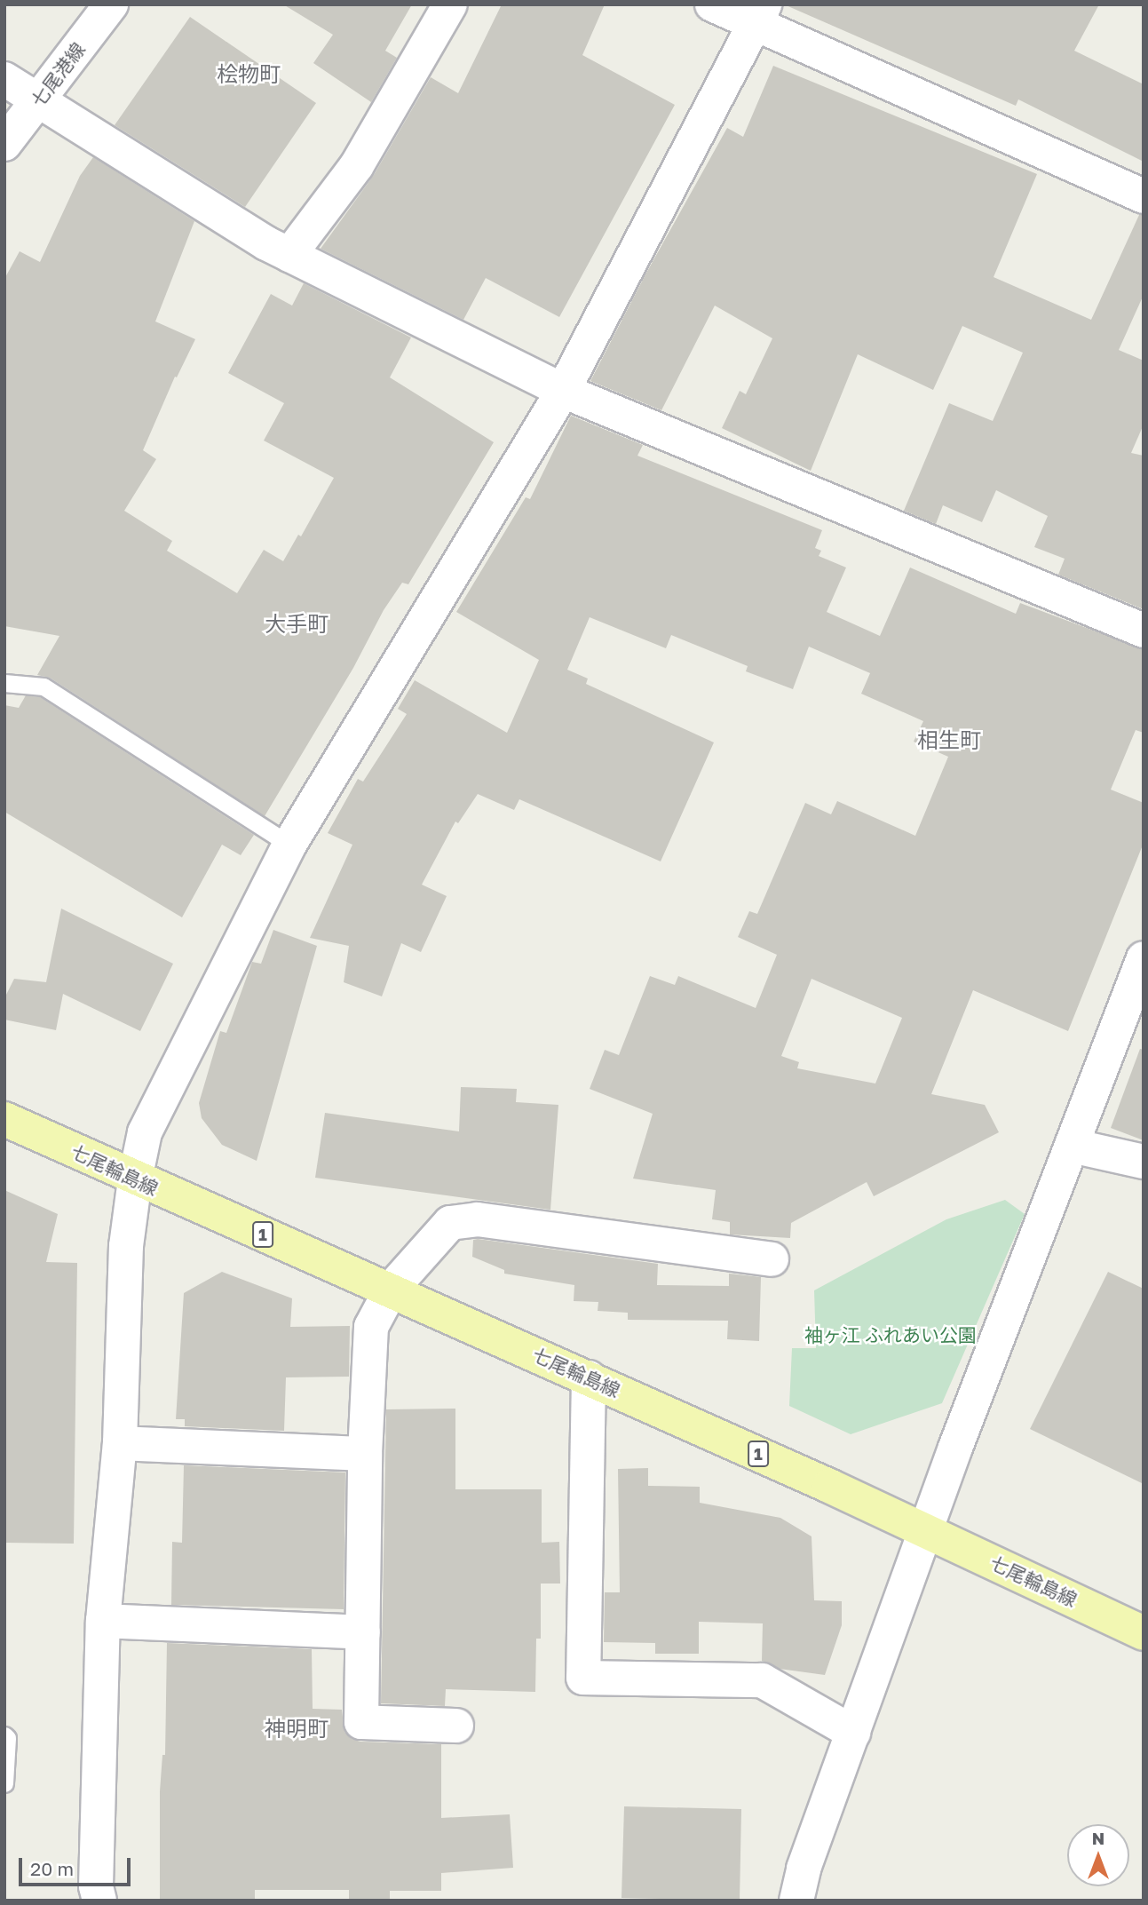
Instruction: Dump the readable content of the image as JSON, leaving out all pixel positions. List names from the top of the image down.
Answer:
{
  "streets": {
    "main road": ["七尾輪島線", "1"],
    "street": ["七尾港線"]
  },
  "districts": [
    "桧物町",
    "大手町",
    "相生町",
    "神明町"
  ],
  "parks": ["袖ヶ江 ふれあい公園"],
  "scale_bar": "20 m",
  "north": "top"
}
